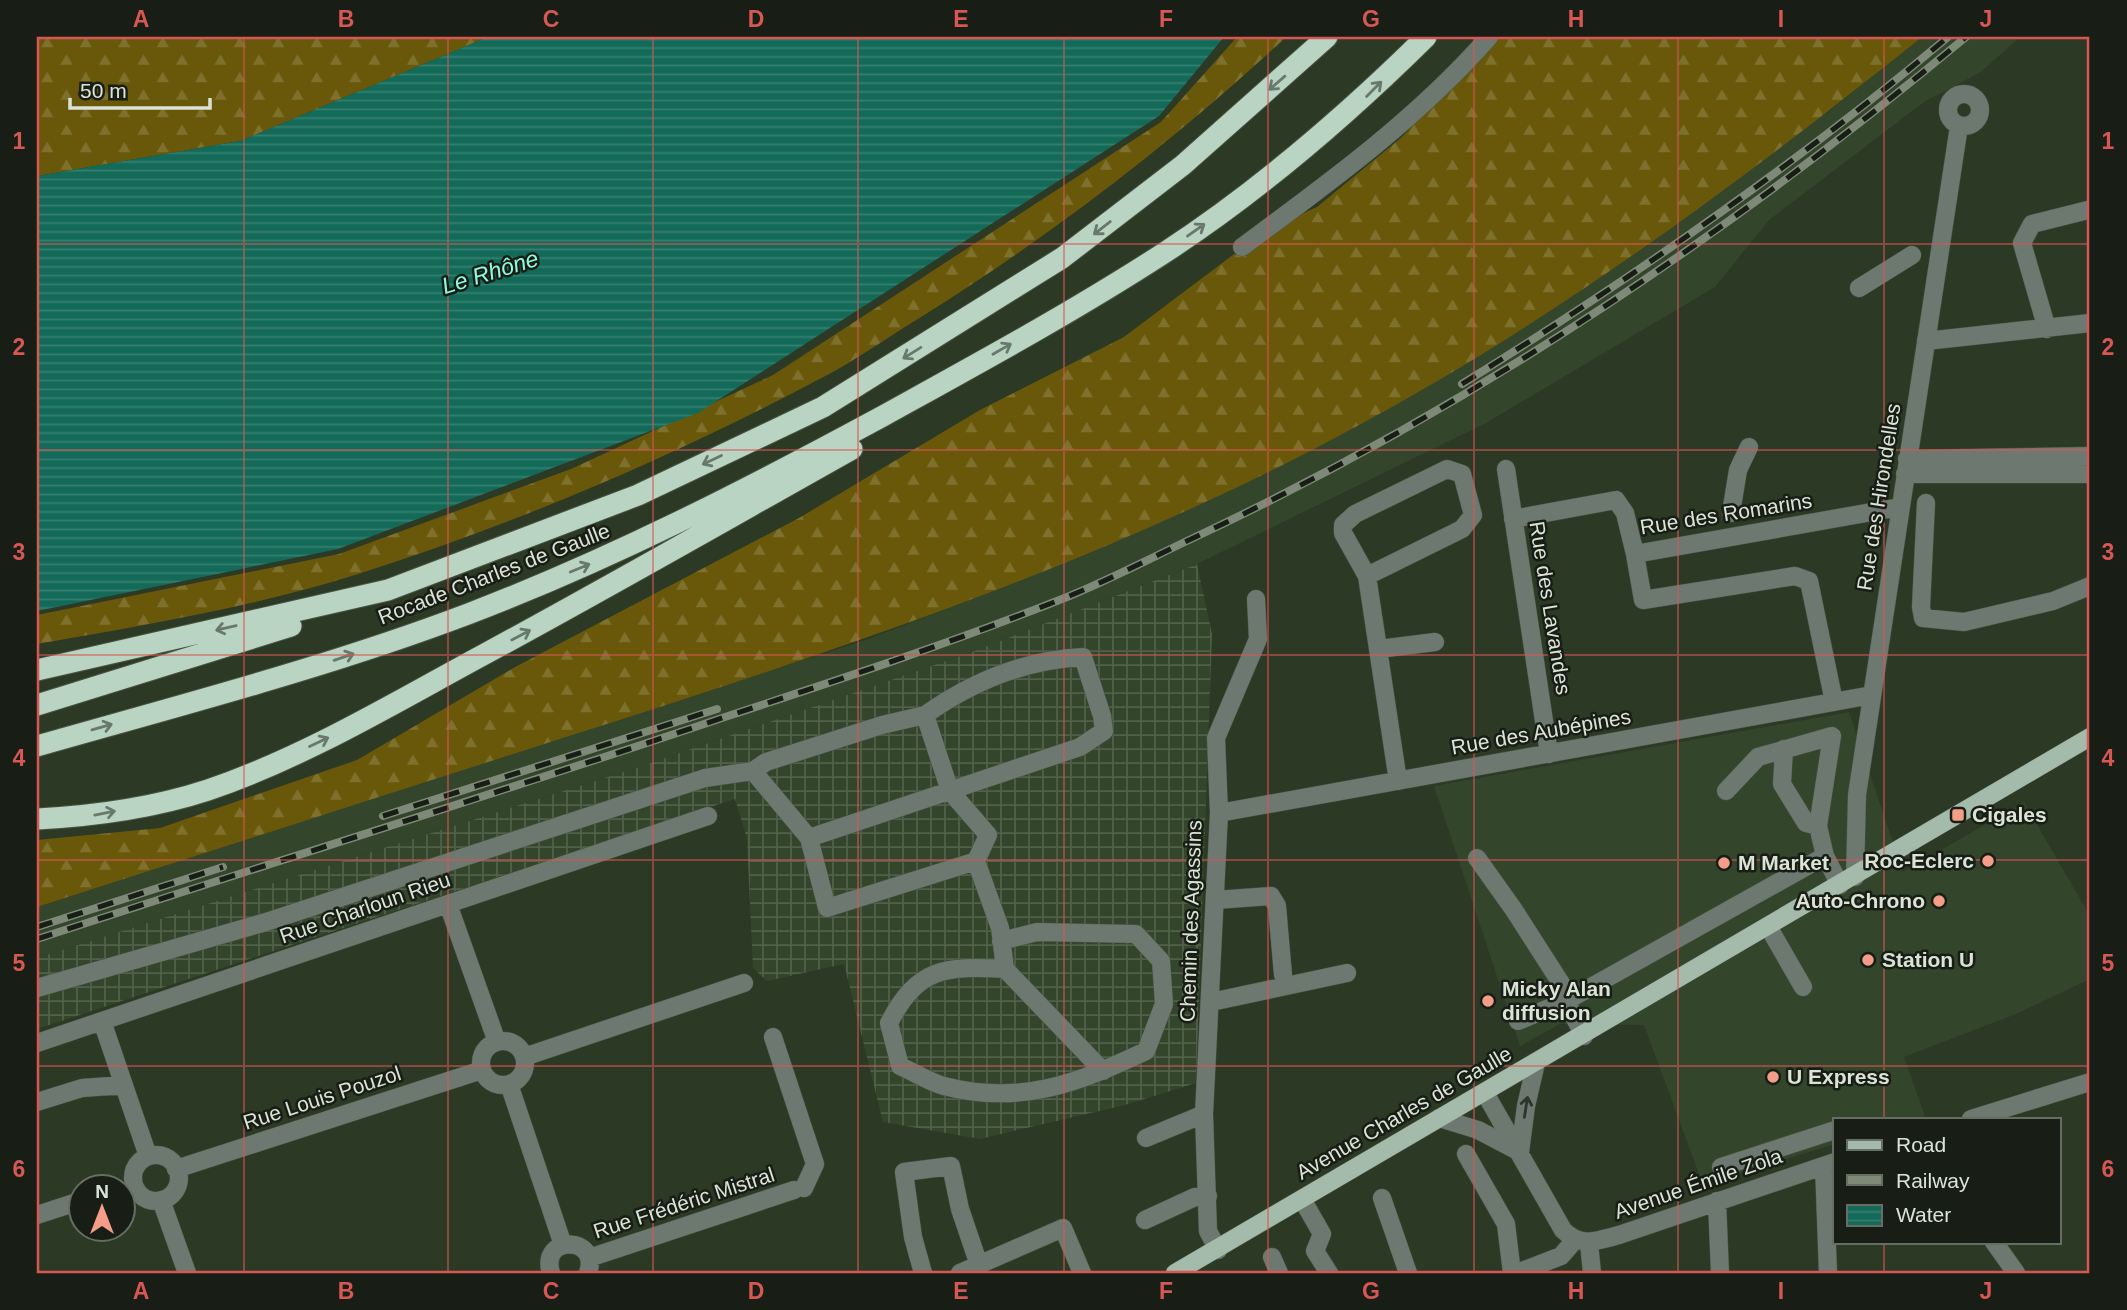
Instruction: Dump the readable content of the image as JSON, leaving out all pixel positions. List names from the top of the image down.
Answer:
{
  "streets": {
    "highway": ["Rocade Charles de Gaulle"],
    "main road": ["Avenue Charles de Gaulle"],
    "street": [
      "Rue des Hirondelles",
      "Rue des Romarins",
      "Rue des Lavandes",
      "Rue des Aubépines",
      "Rue Charloun Rieu",
      "Chemin des Agassins",
      "Rue Louis Pouzol",
      "Avenue Émile Zola",
      "Rue Frédéric Mistral"
    ]
  },
  "crossings": [
    ["Rue des Hirondelles", "Rue des Romarins"],
    ["Rue des Hirondelles", "Rue des Aubépines"],
    ["Rue des Hirondelles", "Avenue Charles de Gaulle"],
    ["Rue des Romarins", "Rue des Lavandes"],
    ["Rue des Lavandes", "Rue des Aubépines"],
    ["Rue des Aubépines", "Chemin des Agassins"],
    ["Chemin des Agassins", "Avenue Charles de Gaulle"]
  ],
  "water": ["Le Rhône"],
  "places": {
    "transit": ["Cigales"],
    "other": [
      "Roc-Eclerc",
      "M Market",
      "Auto-Chrono",
      "Station U",
      "Micky Alan diffusion",
      "U Express"
    ]
  },
  "legend": ["Road", "Railway", "Water"],
  "scale_bar": "50 m",
  "north": "top",
  "grid": {
    "columns": [
      "A",
      "B",
      "C",
      "D",
      "E",
      "F",
      "G",
      "H",
      "I",
      "J"
    ],
    "rows": [
      "1",
      "2",
      "3",
      "4",
      "5",
      "6"
    ]
  }
}
